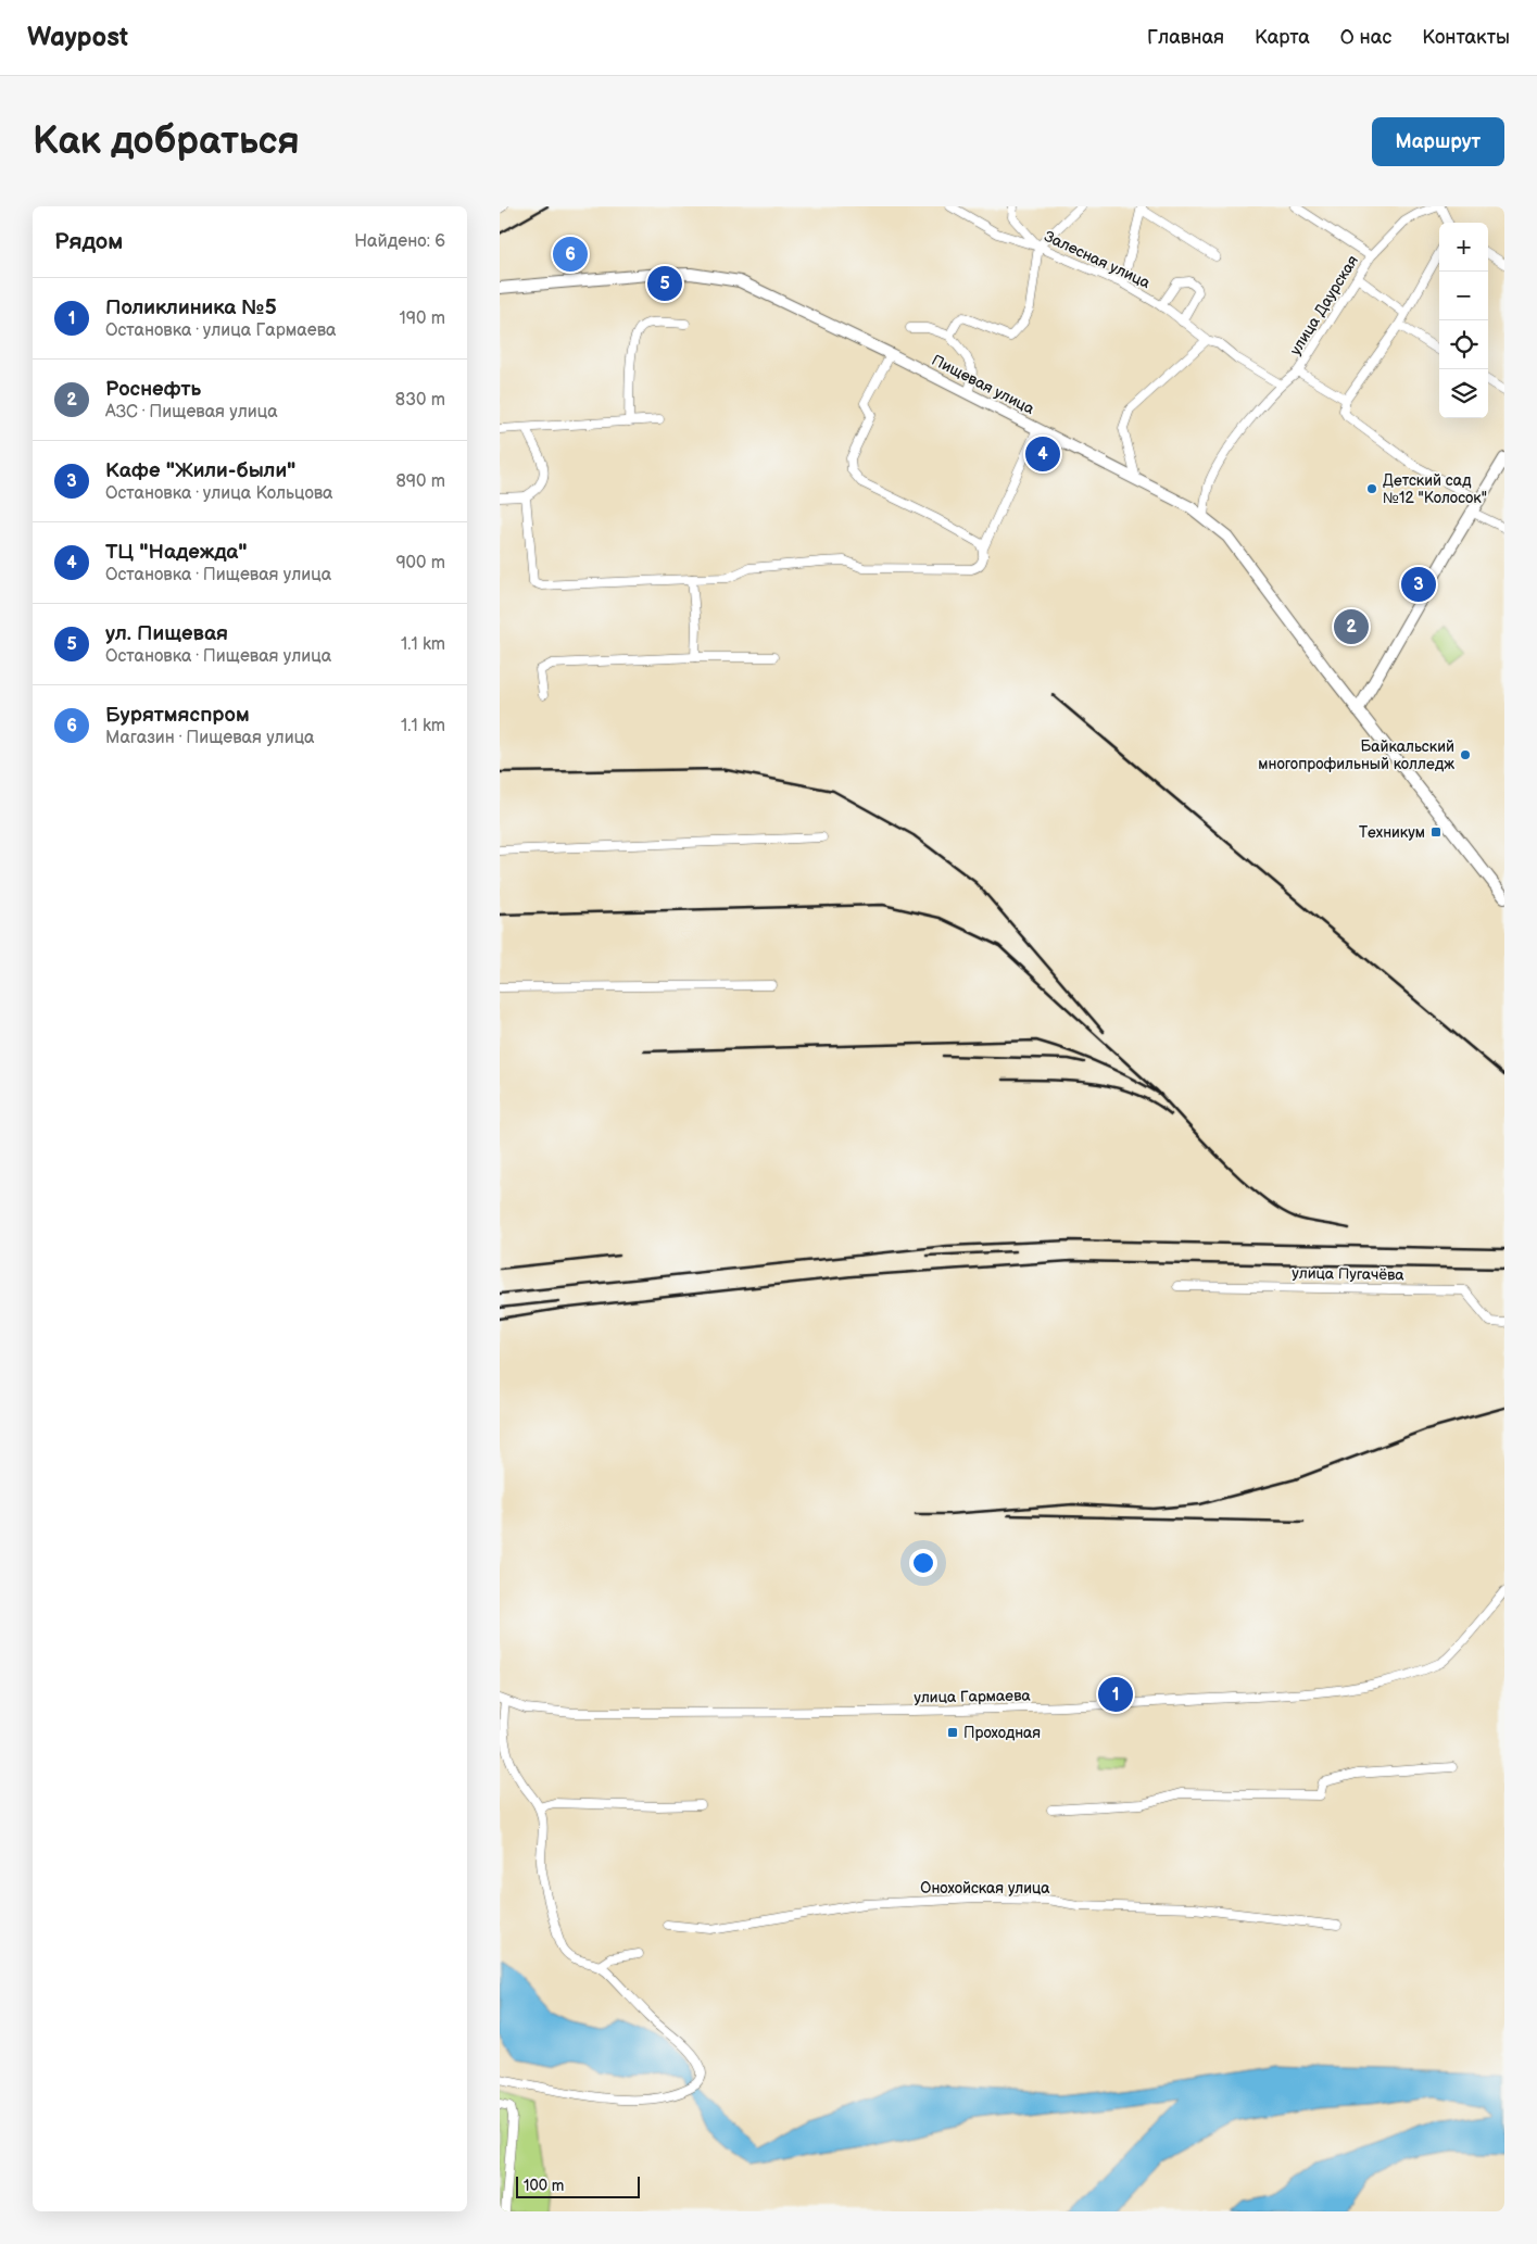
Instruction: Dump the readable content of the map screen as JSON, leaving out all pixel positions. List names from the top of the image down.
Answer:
{
  "streets": {
    "main road": ["Пищевая улица"],
    "street": [
      "Залесная улица",
      "улица Даурская",
      "улица Пугачёва",
      "улица Гармаева",
      "Онохойская улица"
    ]
  },
  "crossings": [
    ["Залесная улица", "улица Даурская"],
    ["улица Даурская", "Пищевая улица"]
  ],
  "places": {
    "other": ["Детский сад №12 \"Колосок\"", "Байкальский многопрофильный колледж"],
    "transit": ["Техникум", "Проходная"]
  },
  "scale_bar": "100 m",
  "page": {
    "header": "Waypost",
    "nav": [
      "Главная",
      "Карта",
      "О нас",
      "Контакты"
    ],
    "buttons": "Маршрут",
    "title": "Как добраться",
    "heading": ["Рядом", "Найдено: 6"],
    "map_buttons": ["+", "−"],
    "pins": [
      "6",
      "5",
      "4",
      "3",
      "2",
      "1"
    ],
    "list": [
      {
        "mark": "1",
        "name": "Поликлиника №5",
        "note": "Остановка · улица Гармаева",
        "value": "190 m"
      },
      {
        "mark": "2",
        "name": "Роснефть",
        "note": "АЗС · Пищевая улица",
        "value": "830 m"
      },
      {
        "mark": "3",
        "name": "Кафе \"Жили-были\"",
        "note": "Остановка · улица Кольцова",
        "value": "890 m"
      },
      {
        "mark": "4",
        "name": "ТЦ \"Надежда\"",
        "note": "Остановка · Пищевая улица",
        "value": "900 m"
      },
      {
        "mark": "5",
        "name": "ул. Пищевая",
        "note": "Остановка · Пищевая улица",
        "value": "1.1 km"
      },
      {
        "mark": "6",
        "name": "Бурятмяспром",
        "note": "Магазин · Пищевая улица",
        "value": "1.1 km"
      }
    ],
    "scale": "100 m"
  }
}
